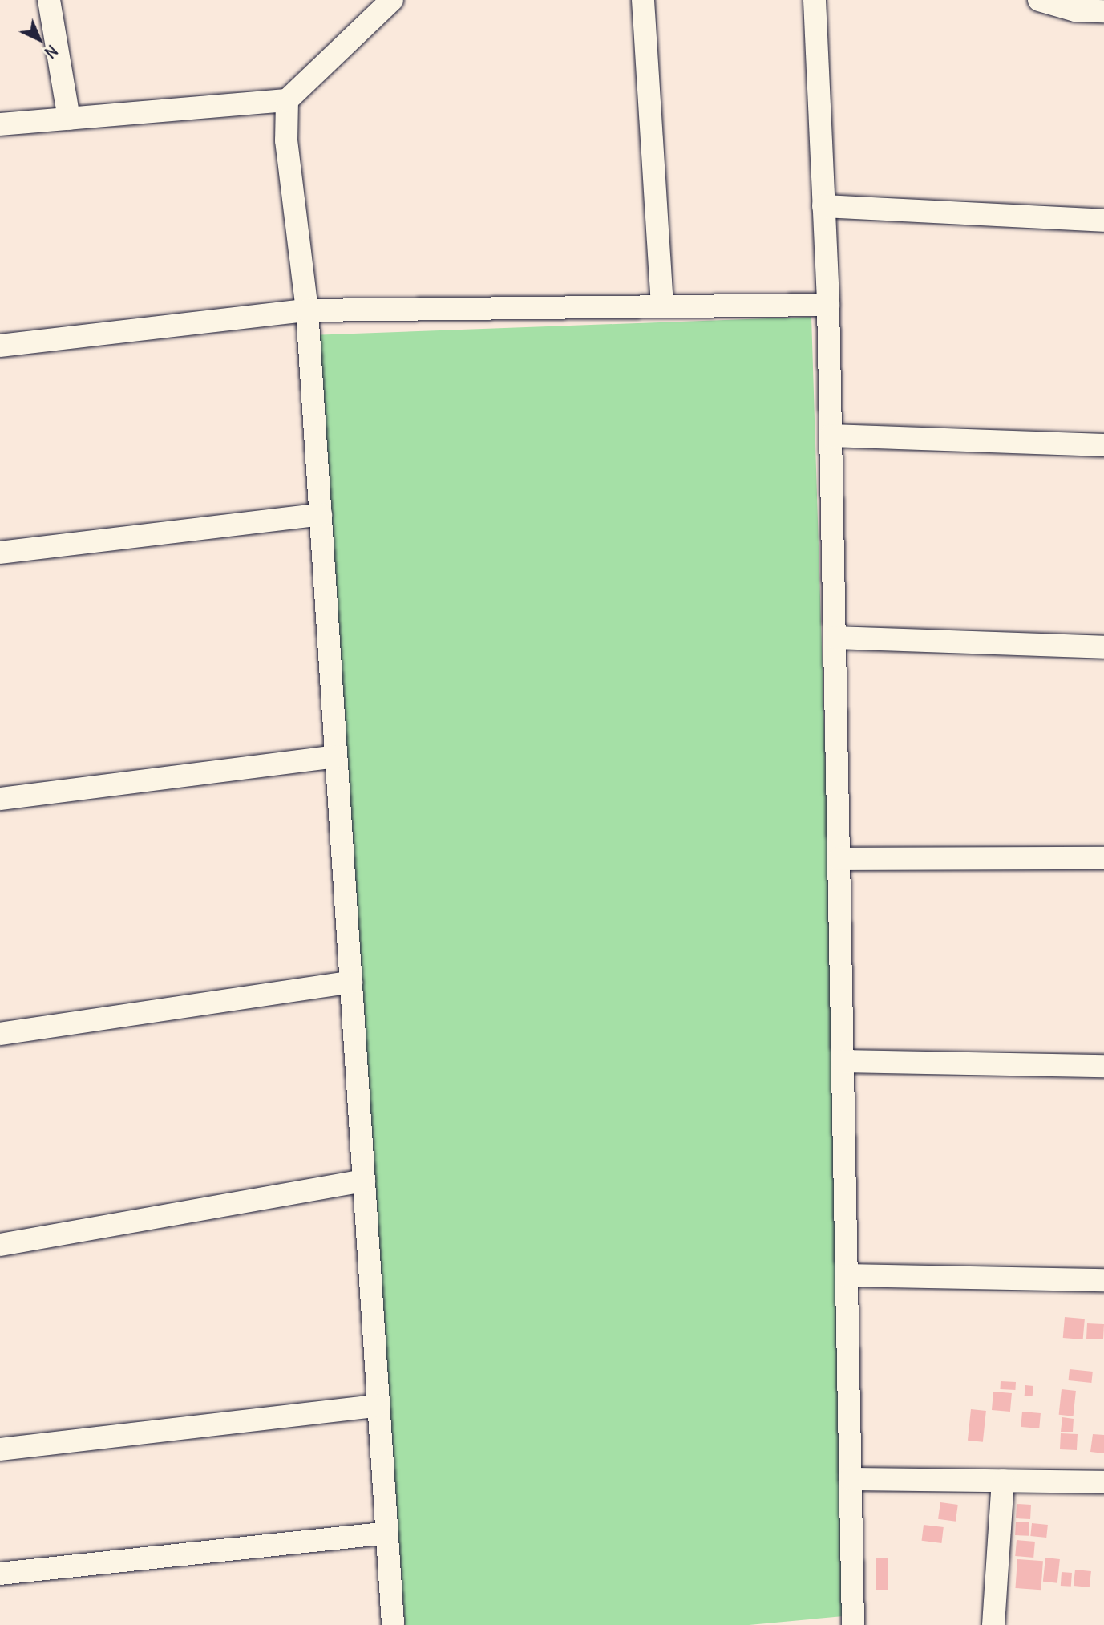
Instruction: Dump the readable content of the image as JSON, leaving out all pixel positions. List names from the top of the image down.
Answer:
{
  "north": "bottom right"
}
